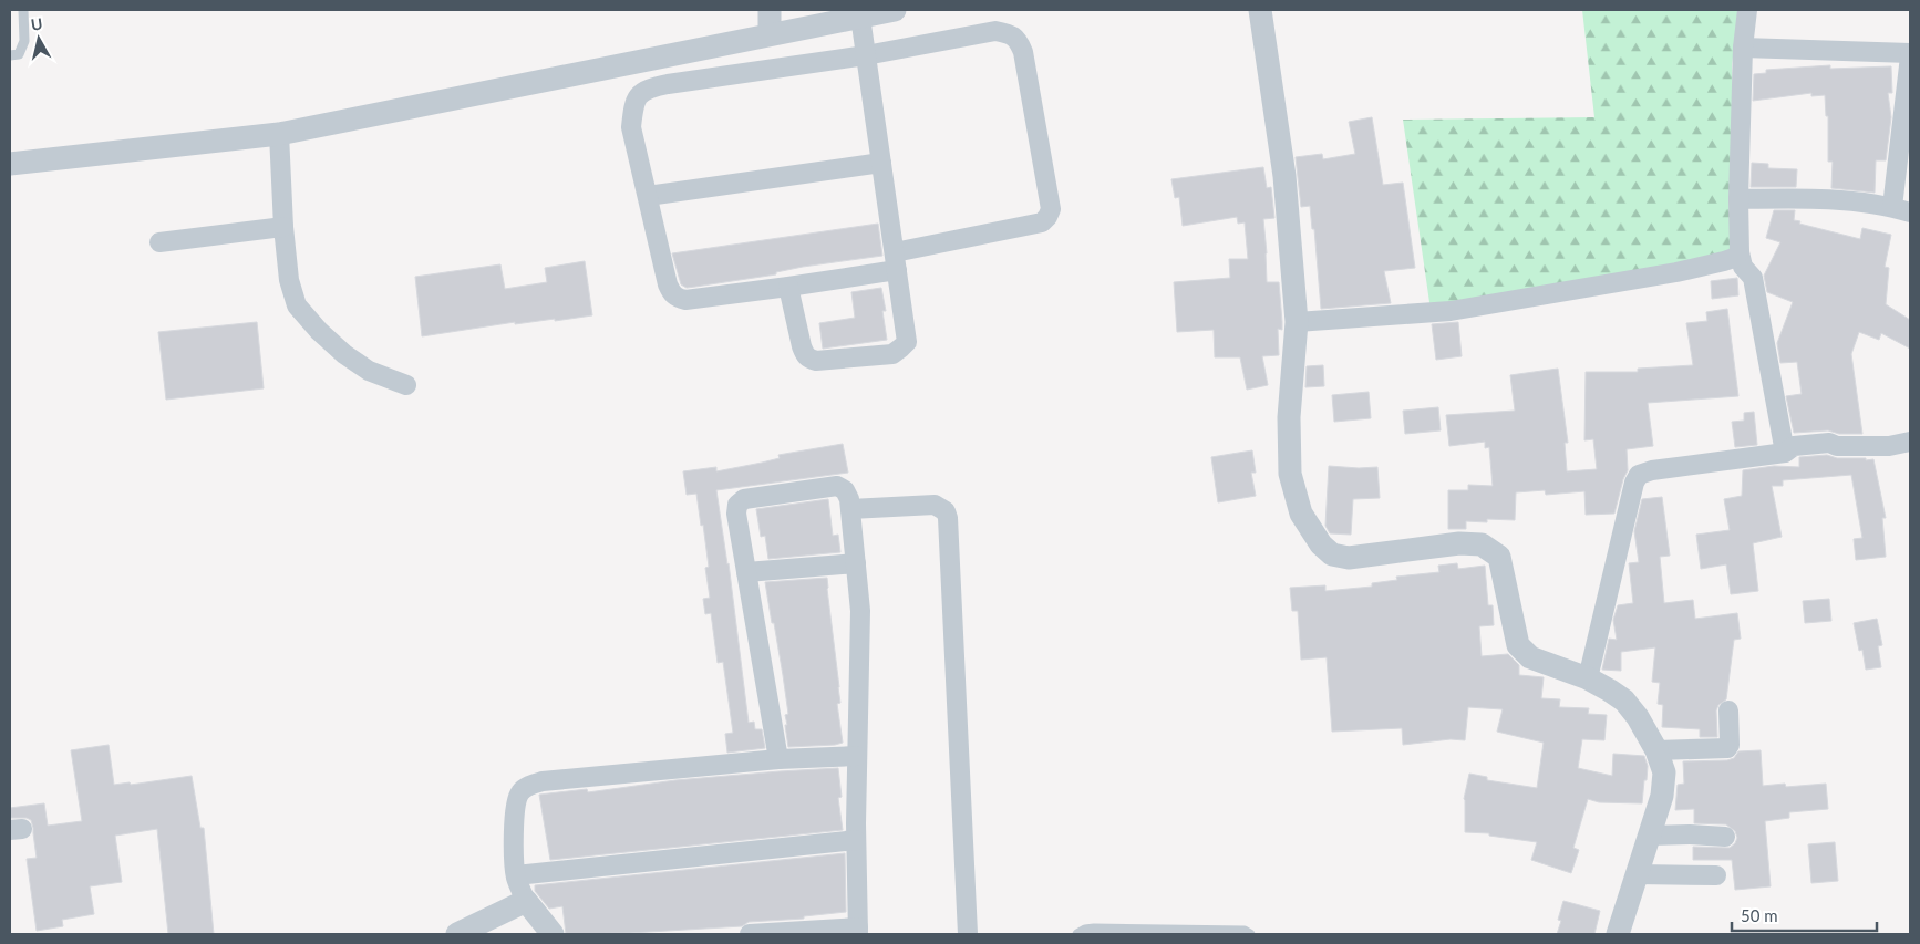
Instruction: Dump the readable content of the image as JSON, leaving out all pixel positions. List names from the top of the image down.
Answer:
{
  "scale_bar": "50 m",
  "north": "top"
}
